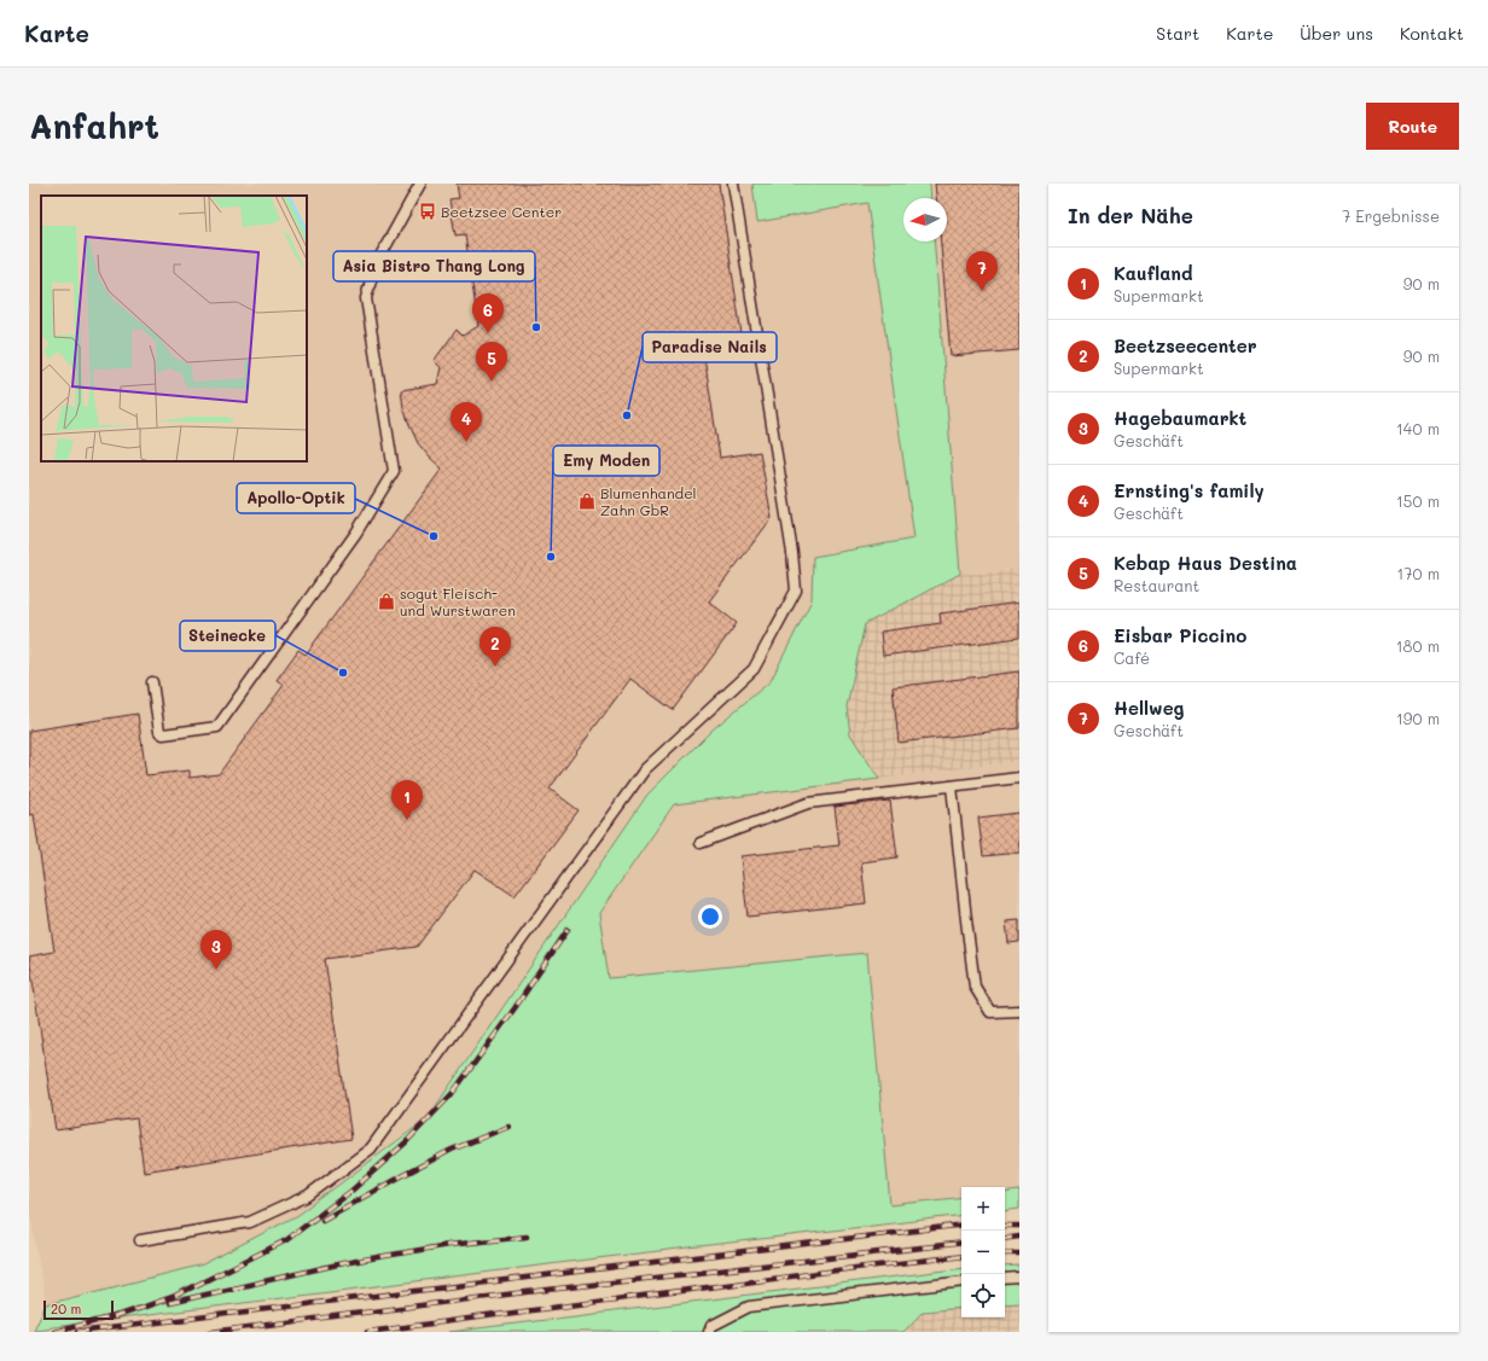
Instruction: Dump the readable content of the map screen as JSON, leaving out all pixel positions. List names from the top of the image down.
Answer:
{
  "places": {
    "bus stop": ["Beetzsee Center"],
    "other": [
      "Asia Bistro Thang Long",
      "Paradise Nails",
      "Apollo-Optik",
      "Emy Moden",
      "Steinecke"
    ],
    "shop": ["Blumenhandel Zahn GbR", "sogut Fleisch- und Wurstwaren"]
  },
  "scale_bar": "20 m",
  "north": "left",
  "page": {
    "header": "Karte",
    "nav": [
      "Start",
      "Karte",
      "Über uns",
      "Kontakt"
    ],
    "buttons": "Route",
    "title": "Anfahrt",
    "heading": ["In der Nähe", "7 Ergebnisse"],
    "list": [
      {
        "mark": "1",
        "name": "Kaufland",
        "note": "Supermarkt",
        "value": "90 m"
      },
      {
        "mark": "2",
        "name": "Beetzseecenter",
        "note": "Supermarkt",
        "value": "90 m"
      },
      {
        "mark": "3",
        "name": "Hagebaumarkt",
        "note": "Geschäft",
        "value": "140 m"
      },
      {
        "mark": "4",
        "name": "Ernsting's family",
        "note": "Geschäft",
        "value": "150 m"
      },
      {
        "mark": "5",
        "name": "Kebap Haus Destina",
        "note": "Restaurant",
        "value": "170 m"
      },
      {
        "mark": "6",
        "name": "Eisbar Piccino",
        "note": "Café",
        "value": "180 m"
      },
      {
        "mark": "7",
        "name": "Hellweg",
        "note": "Geschäft",
        "value": "190 m"
      }
    ],
    "pins": [
      "7",
      "6",
      "5",
      "4",
      "2",
      "1",
      "3"
    ],
    "map_buttons": ["+", "−"],
    "scale": "20 m"
  }
}
